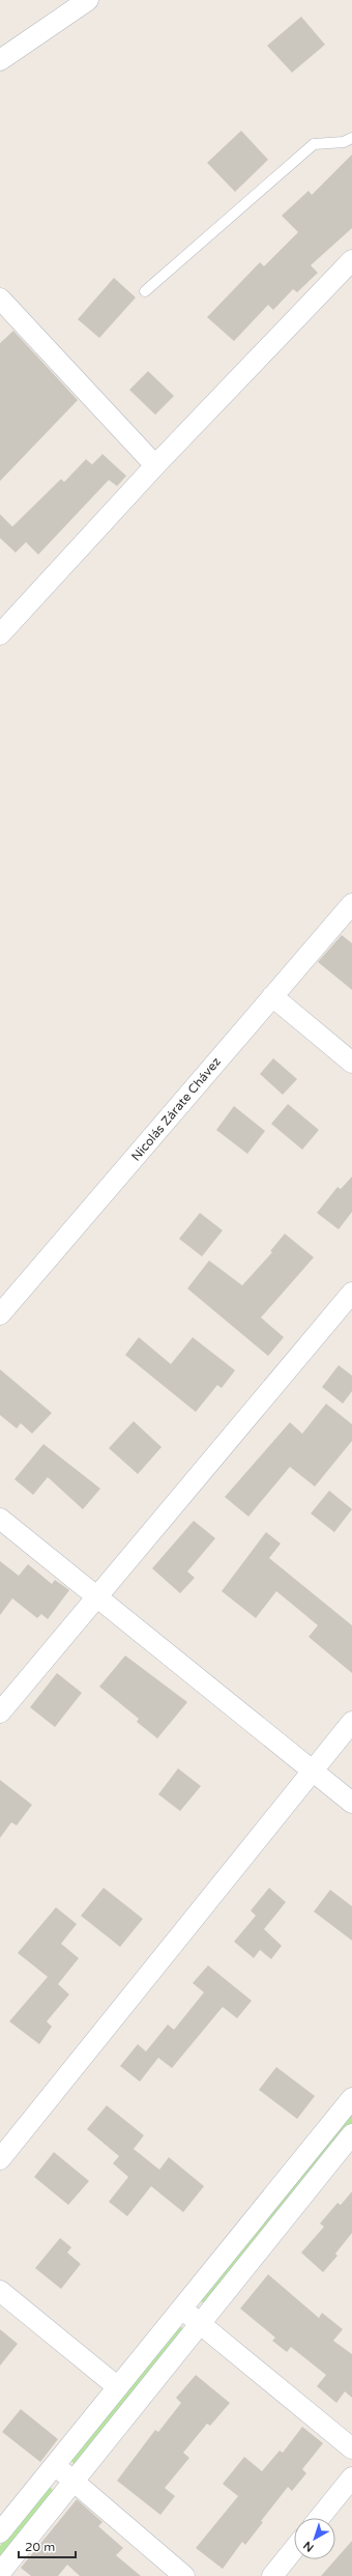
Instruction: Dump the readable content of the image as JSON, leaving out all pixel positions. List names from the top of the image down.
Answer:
{
  "streets": {
    "street": ["Nicolás Zárate Chávez"]
  },
  "scale_bar": "20 m",
  "north": "bottom left"
}
